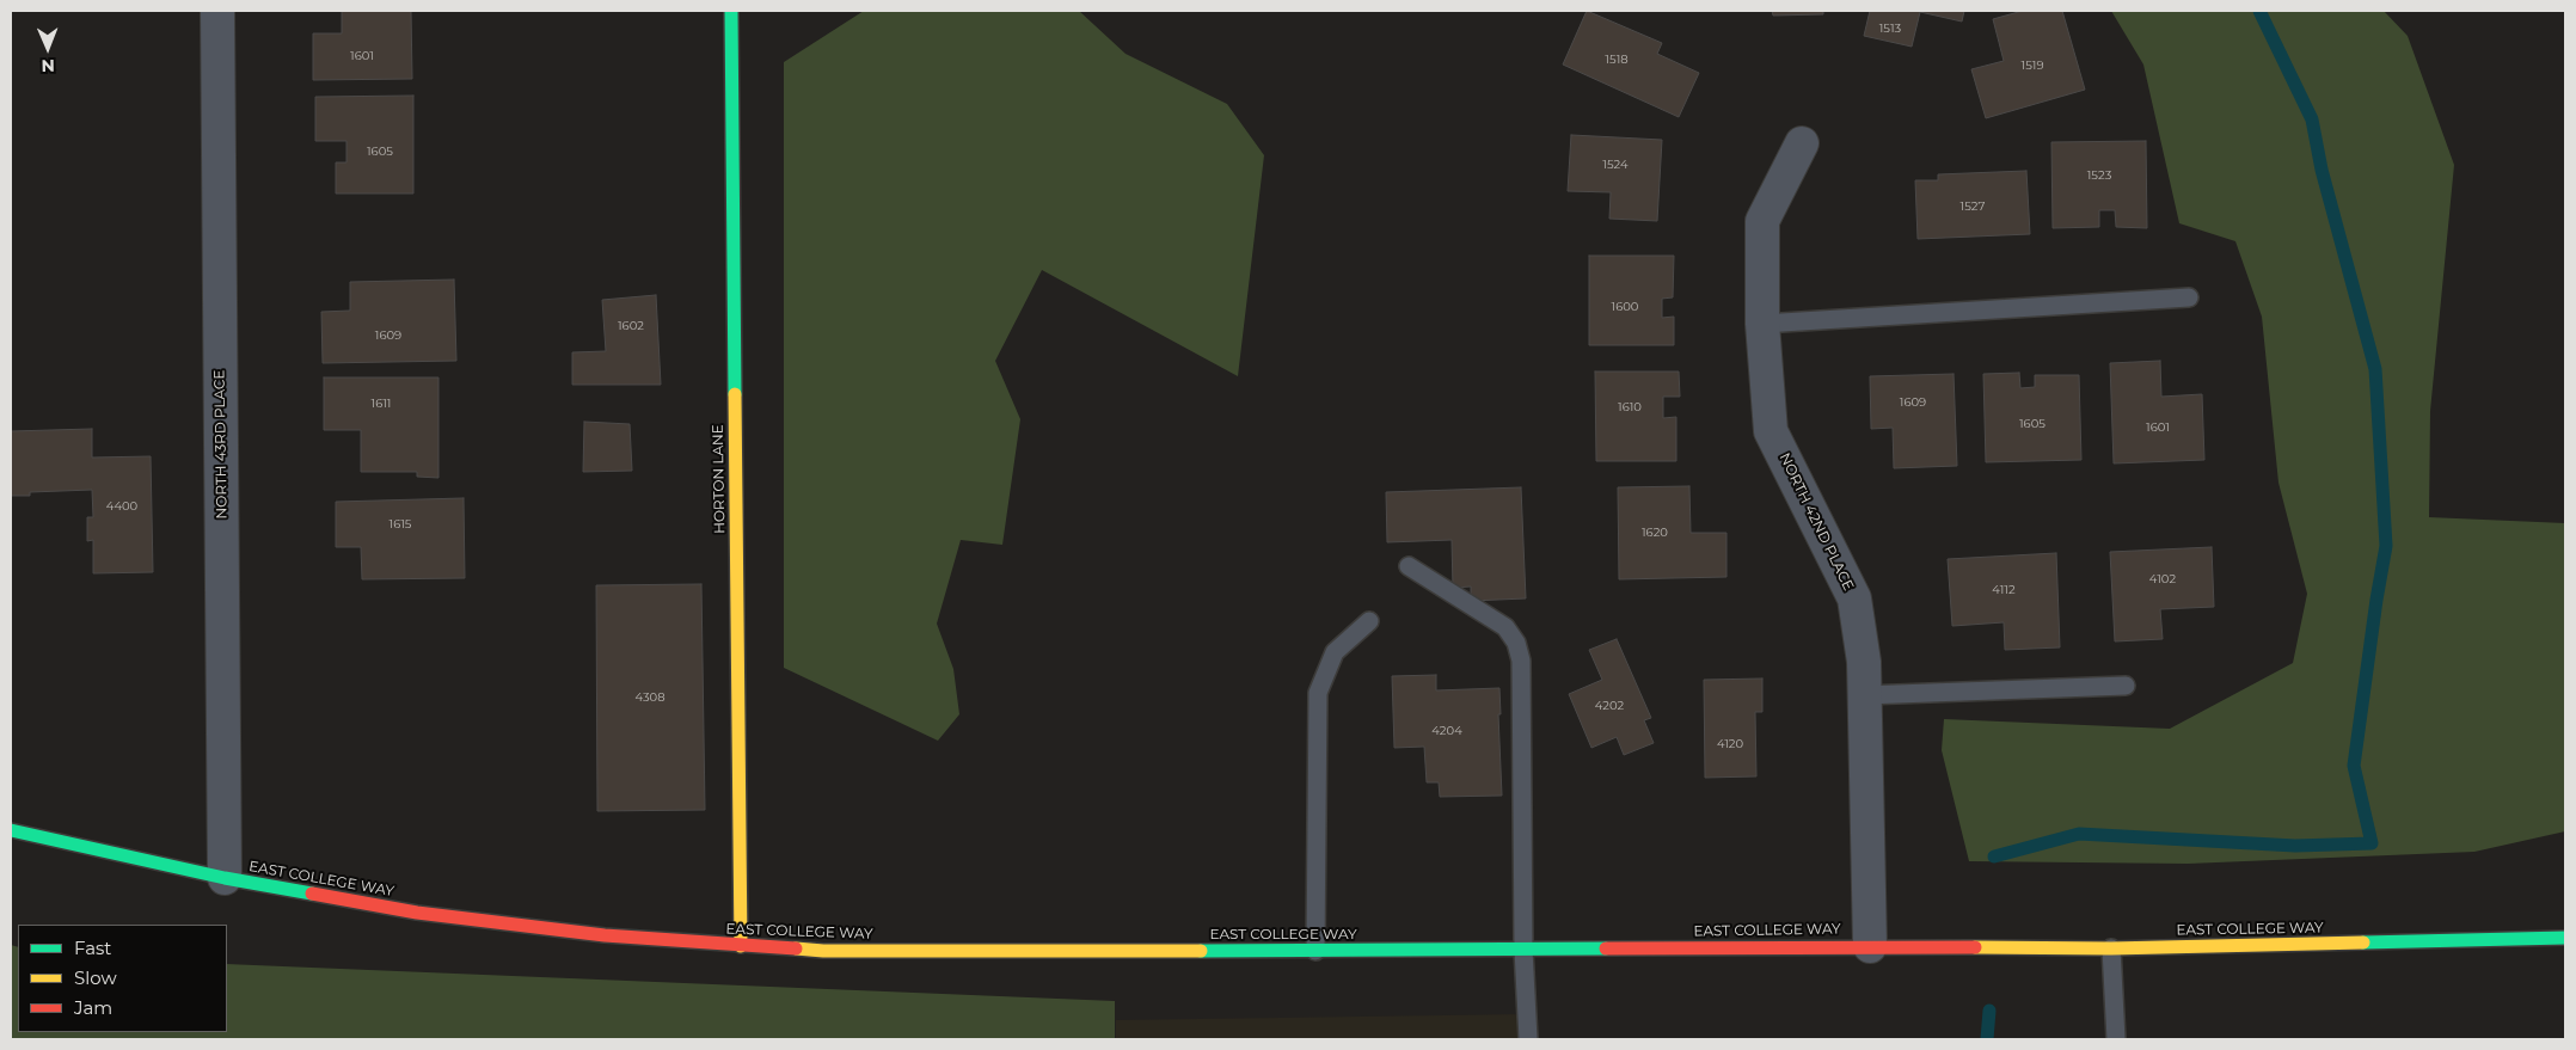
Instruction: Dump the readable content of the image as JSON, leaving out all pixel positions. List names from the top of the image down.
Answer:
{
  "streets": {
    "main road": ["HORTON LANE", "EAST COLLEGE WAY"],
    "street": ["NORTH 43RD PLACE", "NORTH 42ND PLACE"]
  },
  "crossings": [
    ["NORTH 43RD PLACE", "EAST COLLEGE WAY"],
    ["HORTON LANE", "EAST COLLEGE WAY"],
    ["NORTH 42ND PLACE", "EAST COLLEGE WAY"]
  ],
  "house_numbers": [
    "1513",
    "1601",
    "1518",
    "1519",
    "1605",
    "1524",
    "1523",
    "1527",
    "1600",
    "1602",
    "1609",
    "1609",
    "1611",
    "1610",
    "1605",
    "1601",
    "4400",
    "1615",
    "1620",
    "4102",
    "4112",
    "4308",
    "4202",
    "4204",
    "4120"
  ],
  "legend": ["Fast", "Slow", "Jam"],
  "north": "bottom"
}
